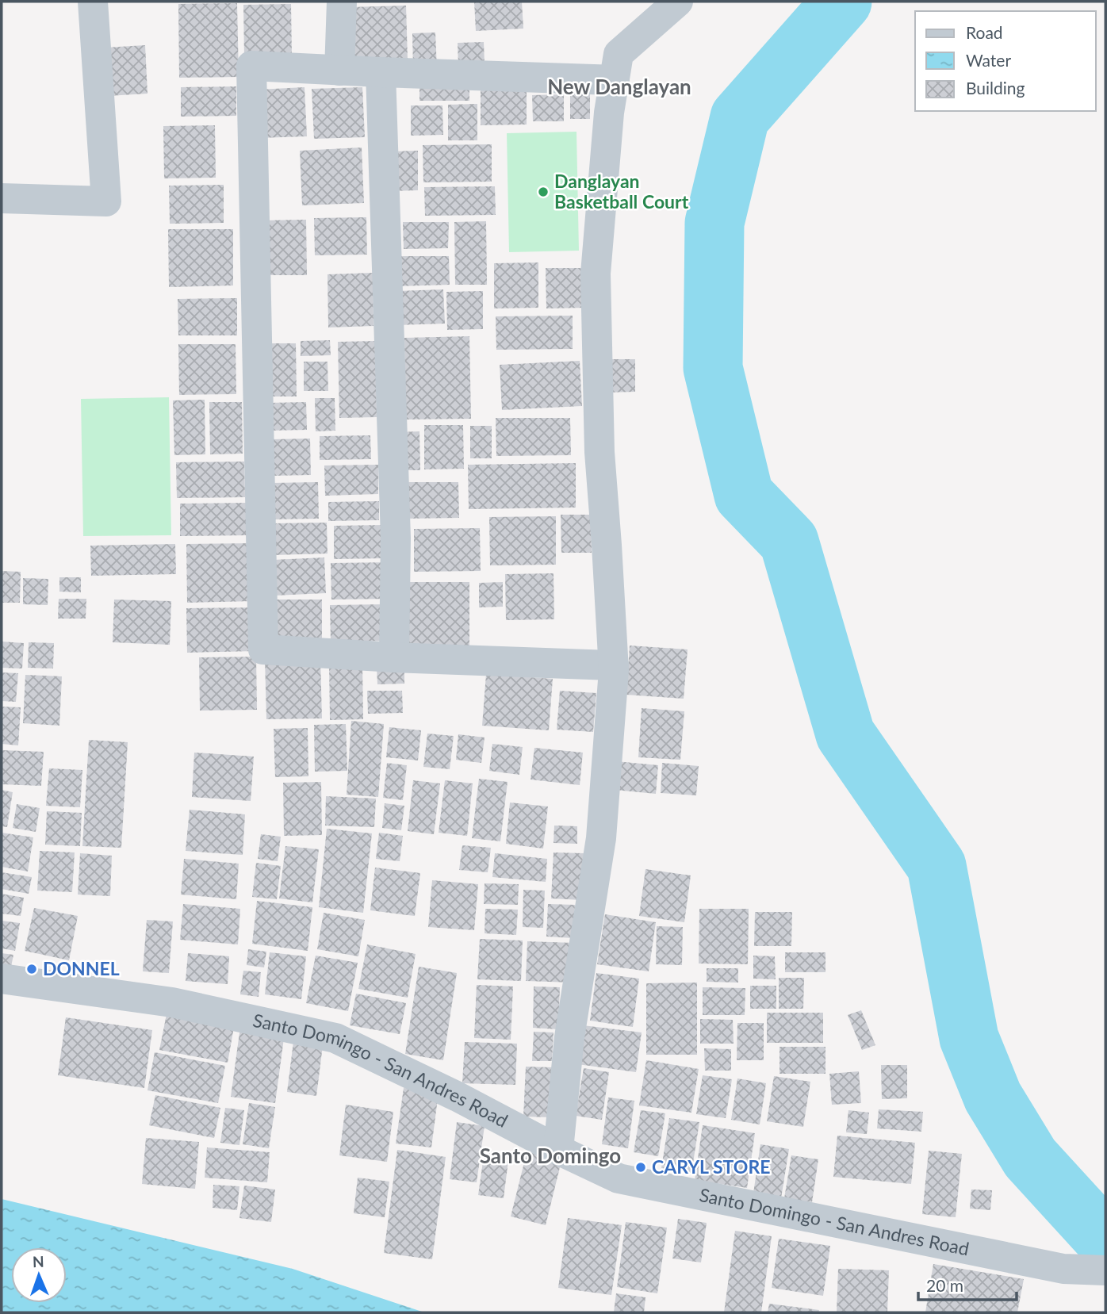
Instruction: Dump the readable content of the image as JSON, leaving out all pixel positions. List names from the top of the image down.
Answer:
{
  "streets": {
    "street": ["Santo Domingo - San Andres Road"]
  },
  "districts": ["New Danglayan", "Santo Domingo"],
  "places": ["Danglayan Basketball Court", "DONNEL", "CARYL STORE"],
  "legend": ["Road", "Water", "Building"],
  "scale_bar": "20 m",
  "north": "top"
}
